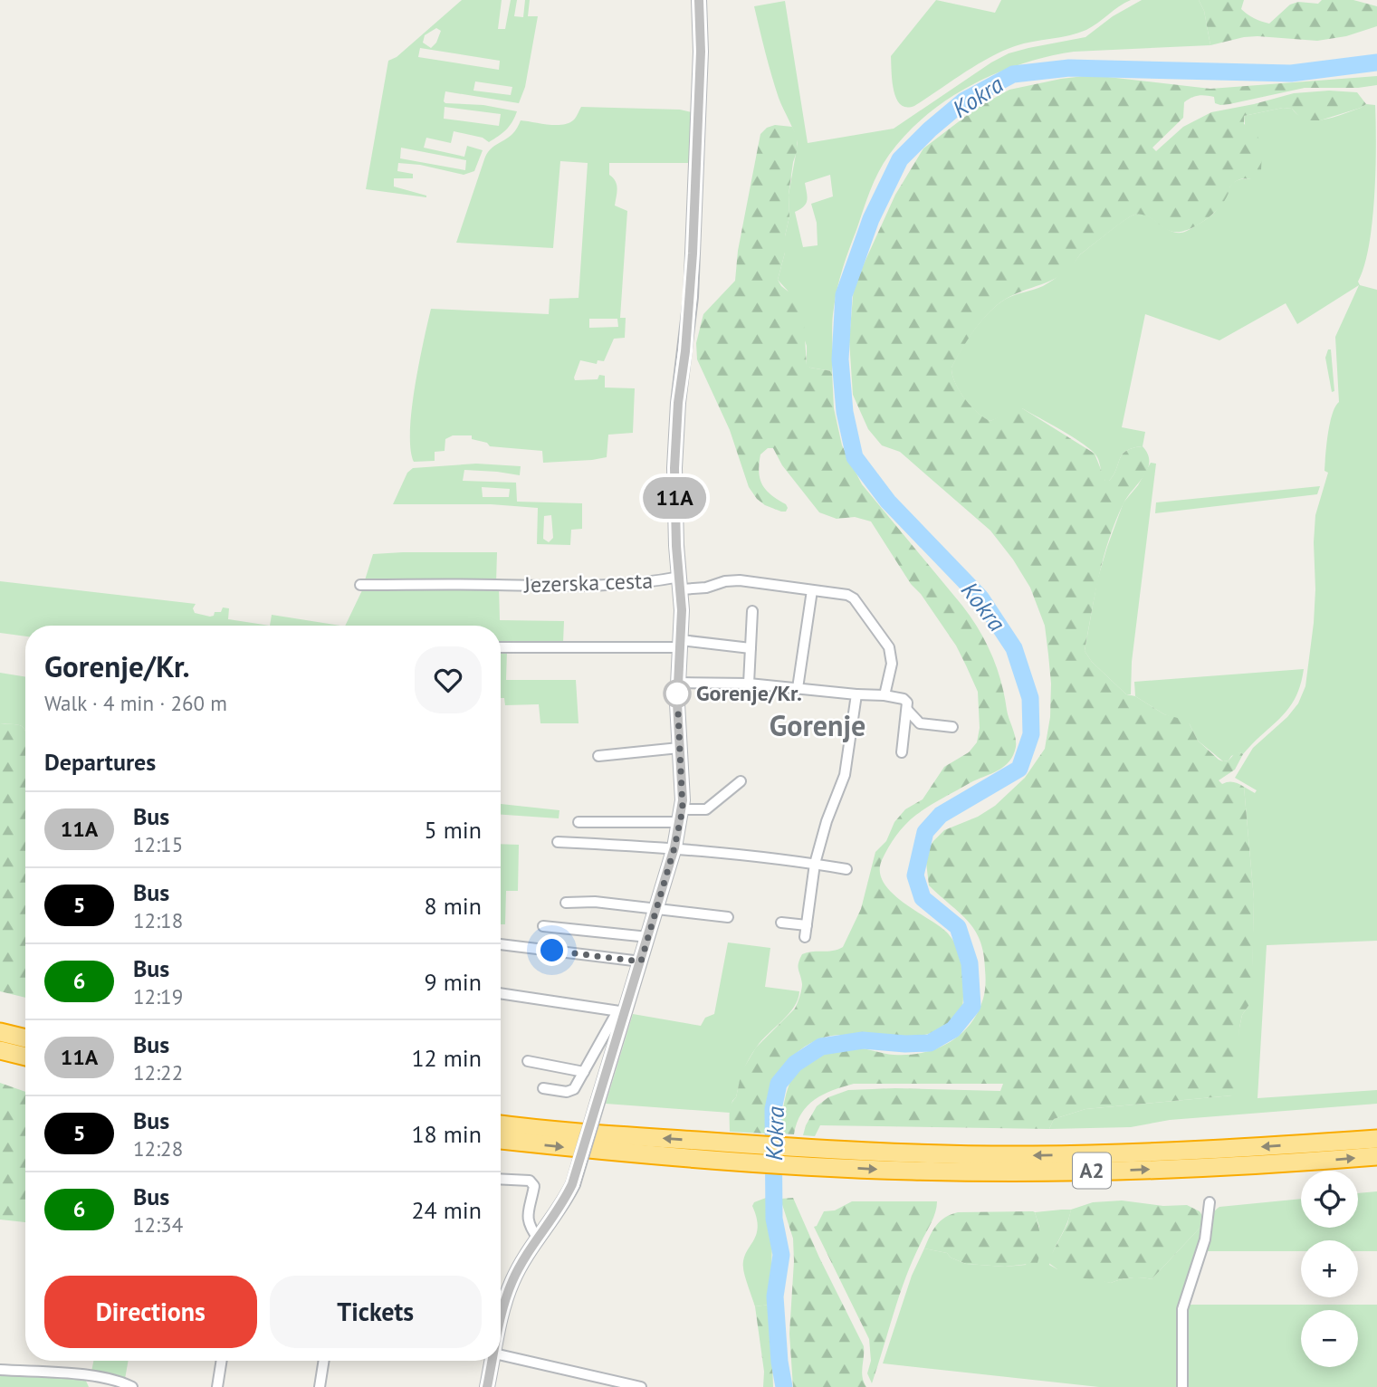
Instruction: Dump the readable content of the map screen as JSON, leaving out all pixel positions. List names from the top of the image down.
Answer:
{
  "streets": {
    "highway": ["A2"],
    "street": ["Jezerska cesta"]
  },
  "districts": ["Gorenje"],
  "water": ["Kokra"],
  "places": ["Gorenje/Kr."],
  "lines": ["bus line 11A"],
  "page": {
    "on_map": "11A",
    "heading": [
      ["Gorenje/Kr.", "Walk · 4 min · 260 m"],
      "Departures"
    ],
    "list": [
      {
        "mark": "11A",
        "name": "Bus",
        "note": "12:15",
        "value": "5 min"
      },
      {
        "mark": "5",
        "name": "Bus",
        "note": "12:18",
        "value": "8 min"
      },
      {
        "mark": "6",
        "name": "Bus",
        "note": "12:19",
        "value": "9 min"
      },
      {
        "mark": "11A",
        "name": "Bus",
        "note": "12:22",
        "value": "12 min"
      },
      {
        "mark": "5",
        "name": "Bus",
        "note": "12:28",
        "value": "18 min"
      },
      {
        "mark": "6",
        "name": "Bus",
        "note": "12:34",
        "value": "24 min"
      }
    ],
    "map_buttons": ["+", "−"],
    "buttons": ["Directions", "Tickets"]
  }
}
